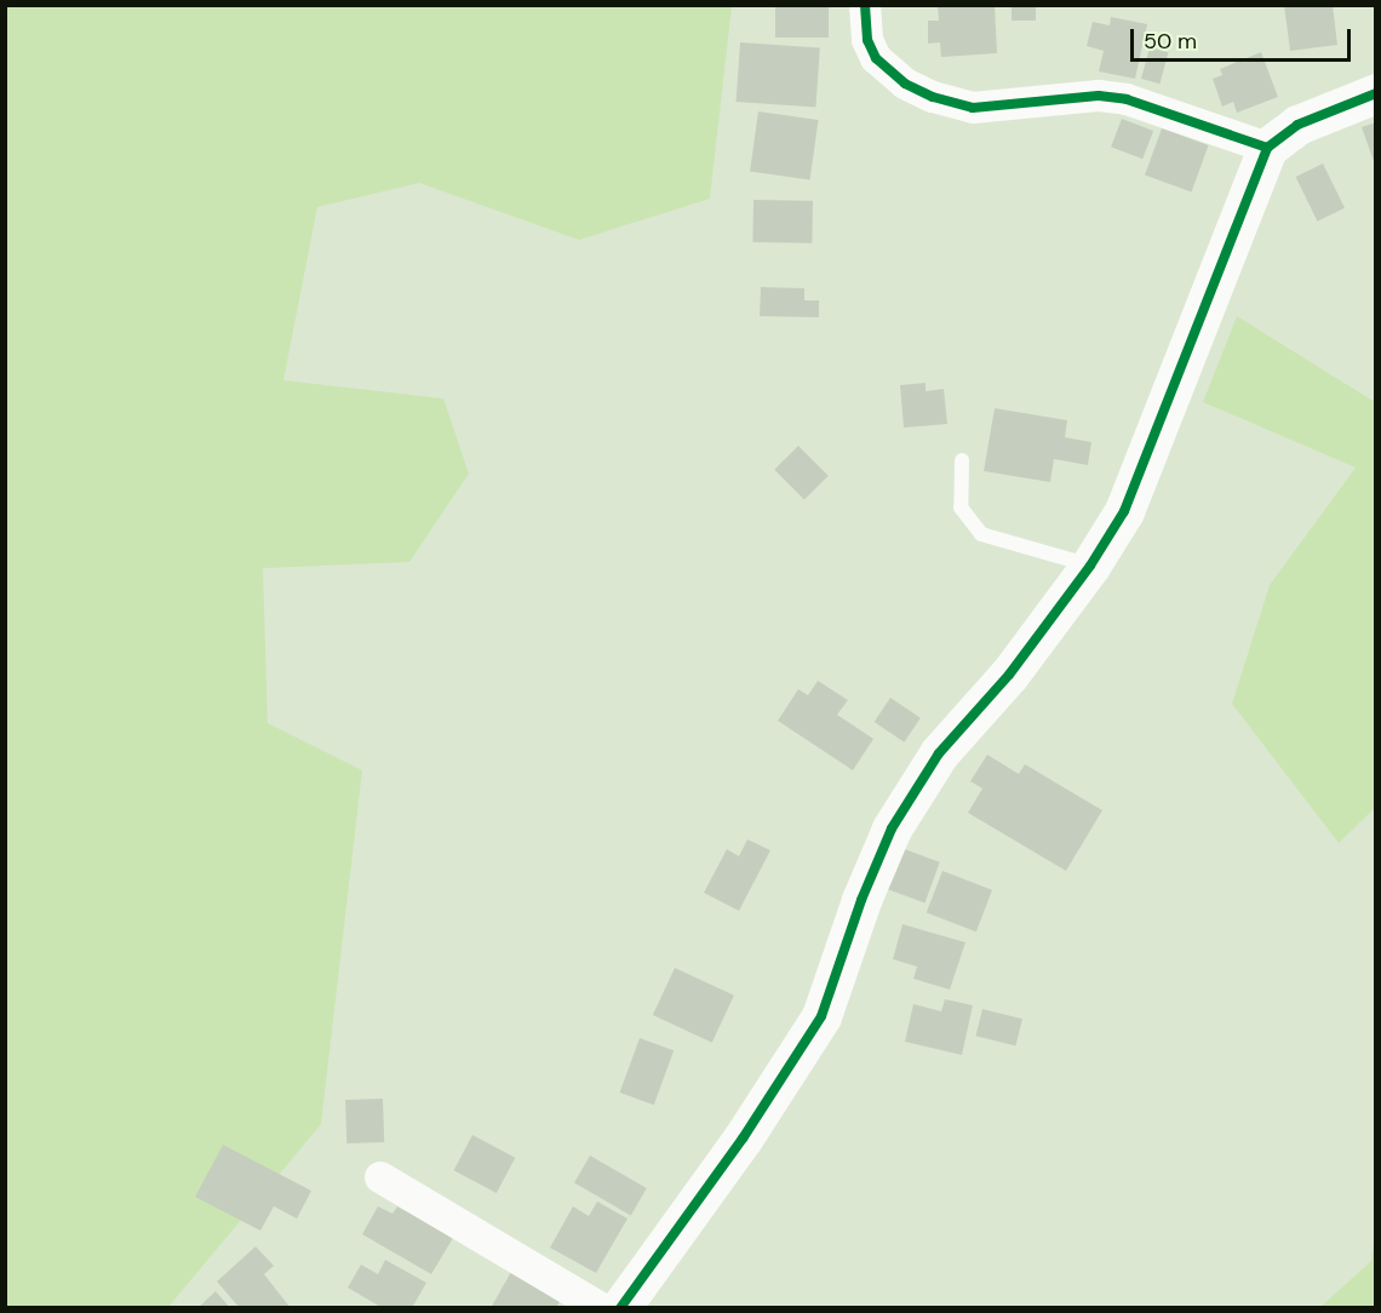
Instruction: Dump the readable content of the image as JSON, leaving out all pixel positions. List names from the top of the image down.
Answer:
{
  "scale_bar": "50 m"
}
